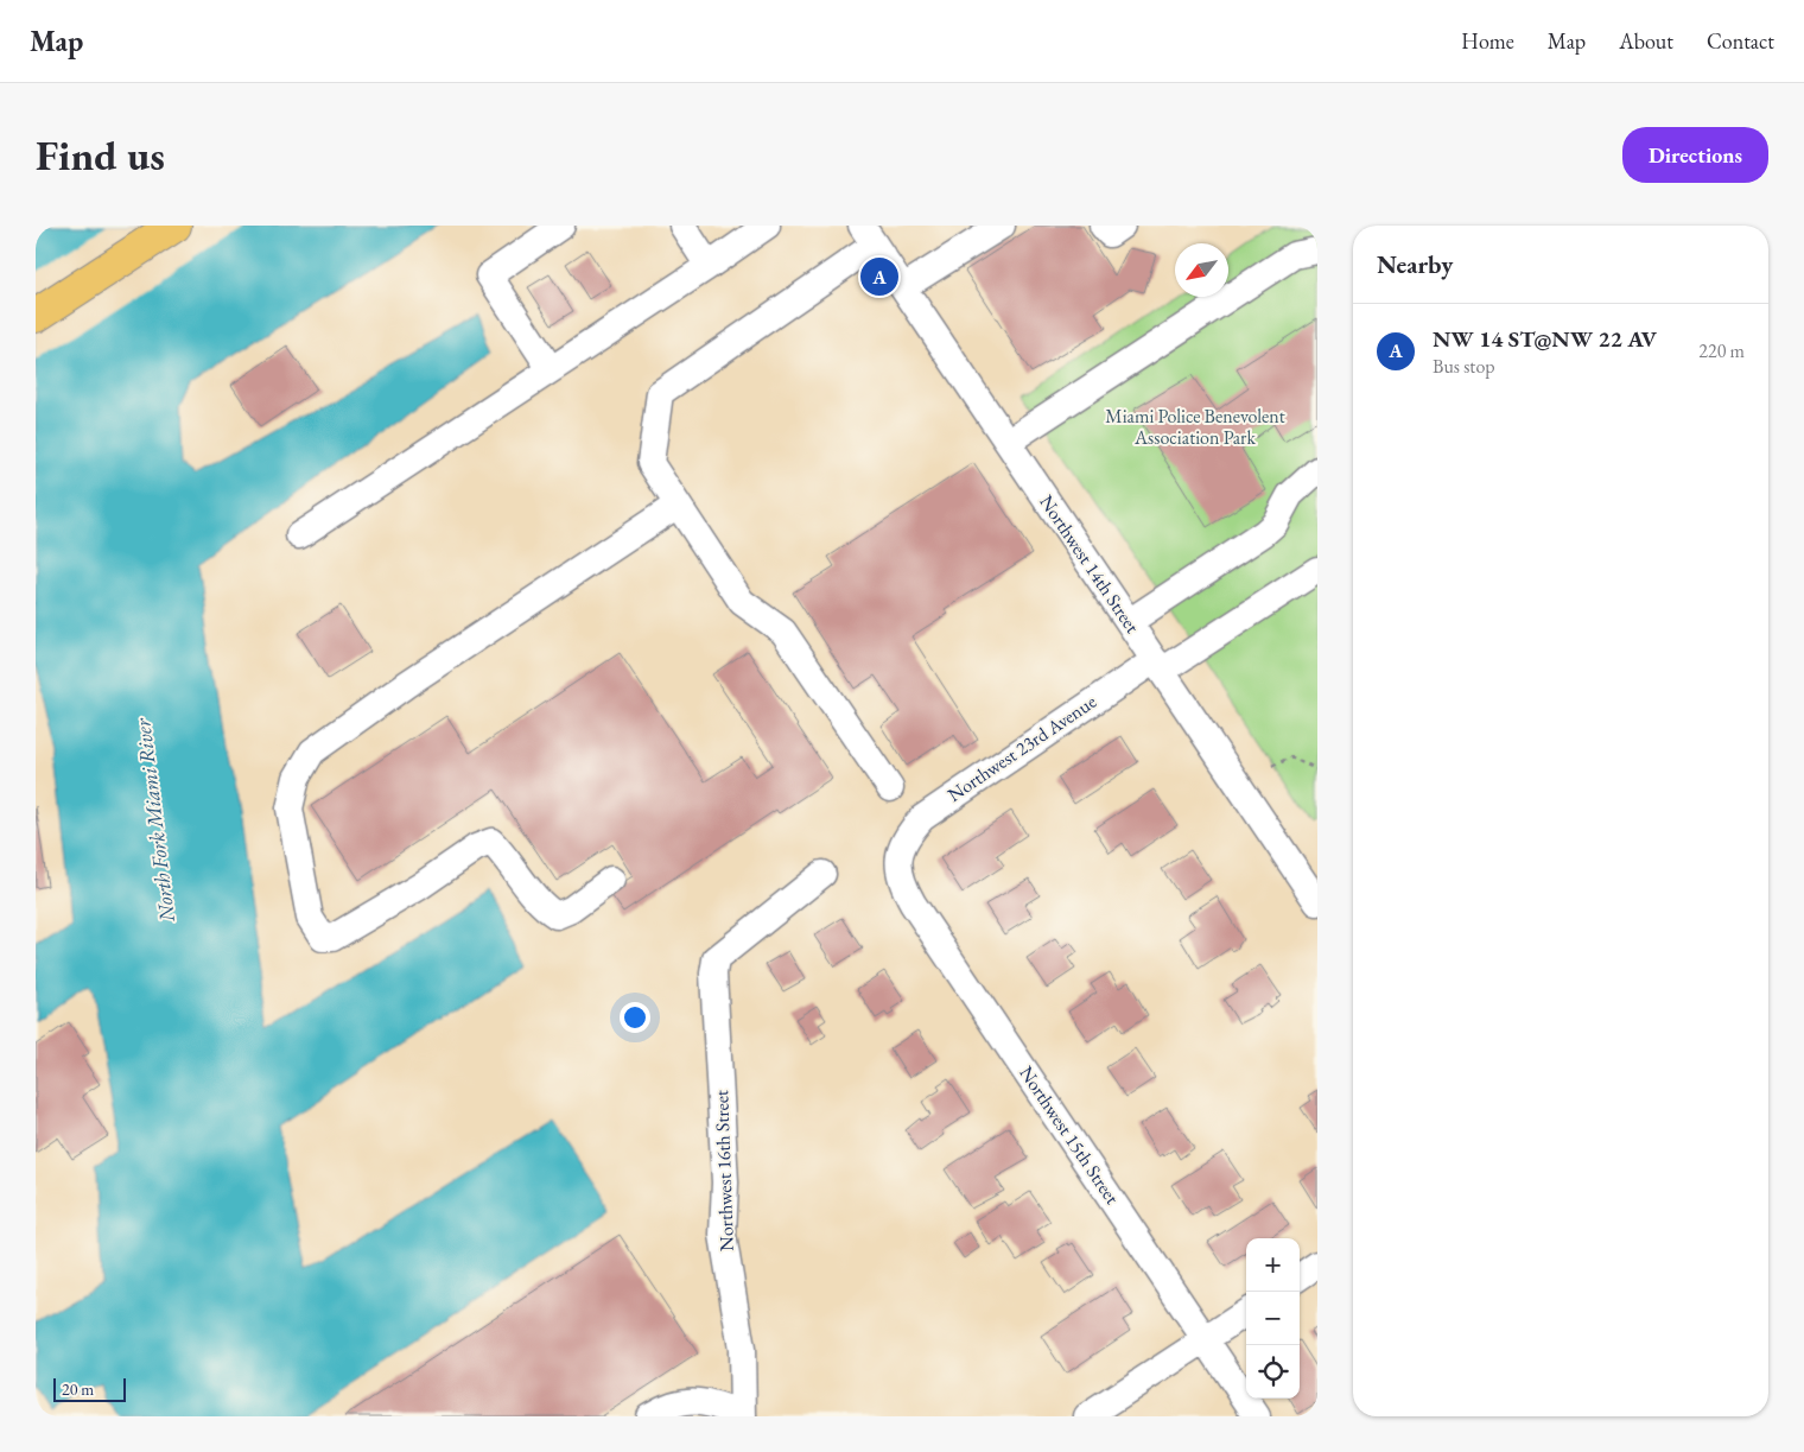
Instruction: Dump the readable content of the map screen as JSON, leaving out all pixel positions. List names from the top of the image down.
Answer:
{
  "streets": {
    "street": [
      "Northwest 14th Street",
      "Northwest 23rd Avenue",
      "Northwest 15th Street",
      "Northwest 16th Street"
    ]
  },
  "crossings": [
    ["Northwest 14th Street", "Northwest 23rd Avenue"],
    ["Northwest 23rd Avenue", "Northwest 15th Street"]
  ],
  "water": ["North Fork Miami River"],
  "parks": ["Miami Police Benevolent Association Park"],
  "scale_bar": "20 m",
  "north": "bottom left",
  "page": {
    "header": "Map",
    "nav": [
      "Home",
      "Map",
      "About",
      "Contact"
    ],
    "buttons": "Directions",
    "title": "Find us",
    "heading": "Nearby",
    "pins": "A",
    "list": [
      {
        "mark": "A",
        "name": "NW 14 ST@NW 22 AV",
        "note": "Bus stop",
        "value": "220 m"
      }
    ],
    "map_buttons": ["+", "−"],
    "scale": "20 m"
  }
}
